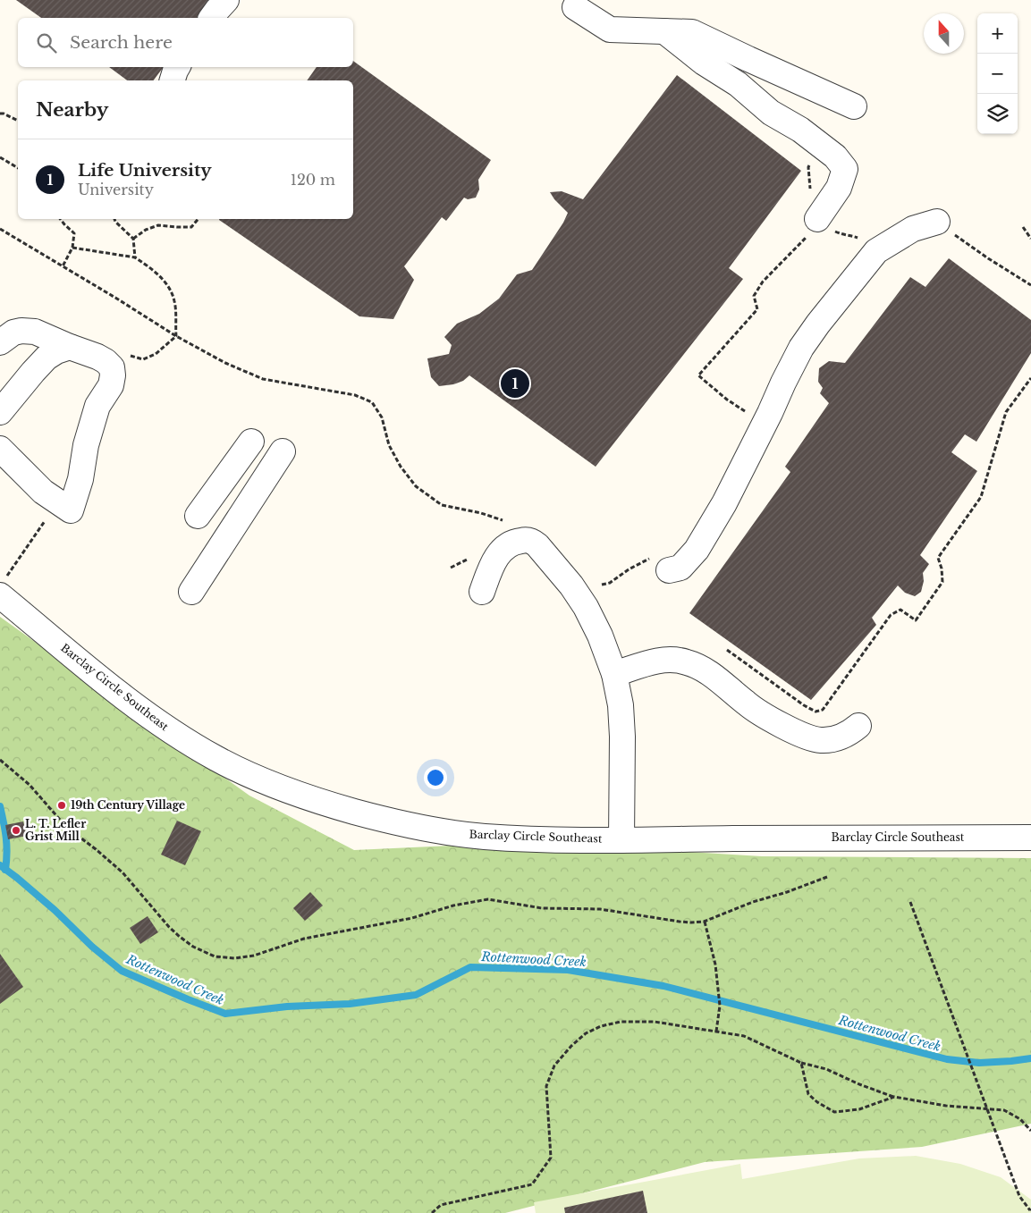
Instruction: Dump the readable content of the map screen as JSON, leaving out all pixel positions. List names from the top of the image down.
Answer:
{
  "streets": {
    "street": ["Barclay Circle Southeast"]
  },
  "water": ["Rottenwood Creek"],
  "places": ["19th Century Village", "L. T. Lefler Grist Mill"],
  "north": "top",
  "page": {
    "map_buttons": ["+", "−"],
    "search": "Search here",
    "heading": "Nearby",
    "list": [
      {
        "mark": "1",
        "name": "Life University",
        "note": "University",
        "value": "120 m"
      }
    ],
    "pins": "1"
  }
}
